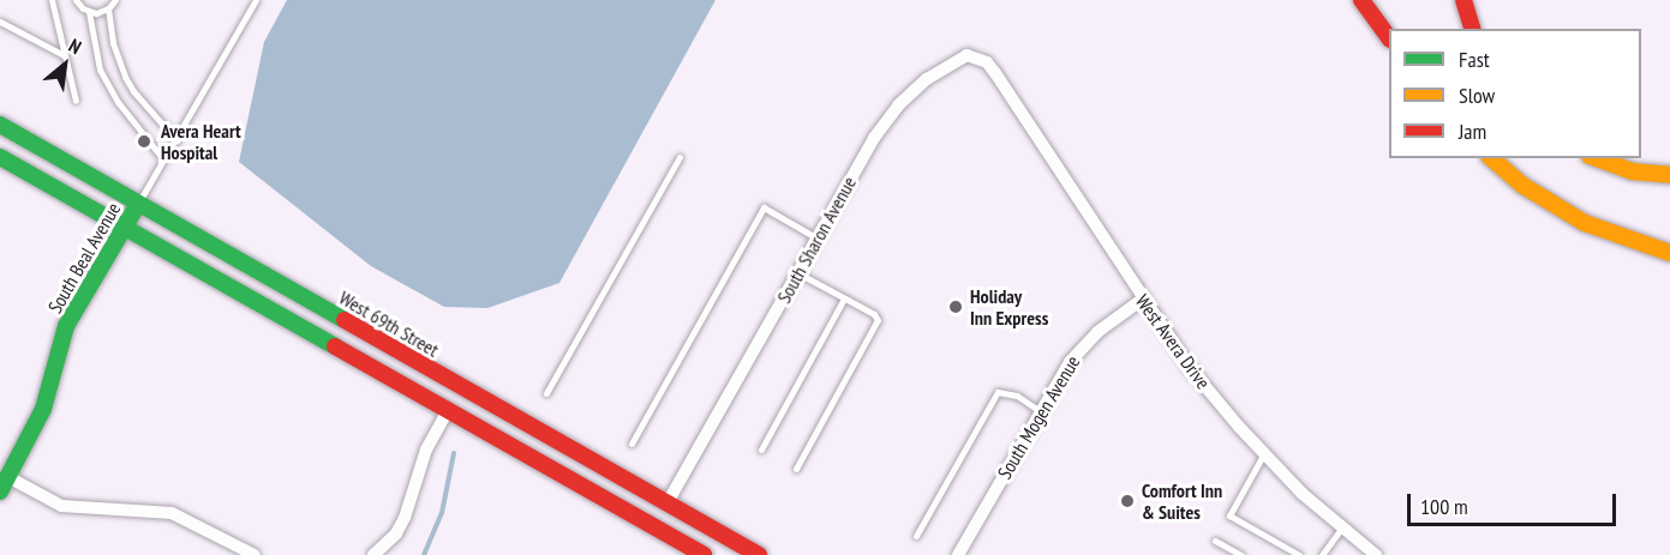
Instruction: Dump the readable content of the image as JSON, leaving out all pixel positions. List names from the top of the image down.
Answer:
{
  "streets": {
    "main road": ["South Beal Avenue", "West 69th Street"],
    "street": ["South Sharon Avenue", "West Avera Drive", "South Mogen Avenue"]
  },
  "crossings": [
    ["South Sharon Avenue", "West 69th Street"],
    ["South Sharon Avenue", "West Avera Drive"],
    ["South Beal Avenue", "West 69th Street"],
    ["West Avera Drive", "South Mogen Avenue"]
  ],
  "places": ["Avera Heart Hospital", "Holiday Inn Express", "Comfort Inn & Suites"],
  "legend": ["Fast", "Slow", "Jam"],
  "scale_bar": "100 m",
  "north": "top right"
}
